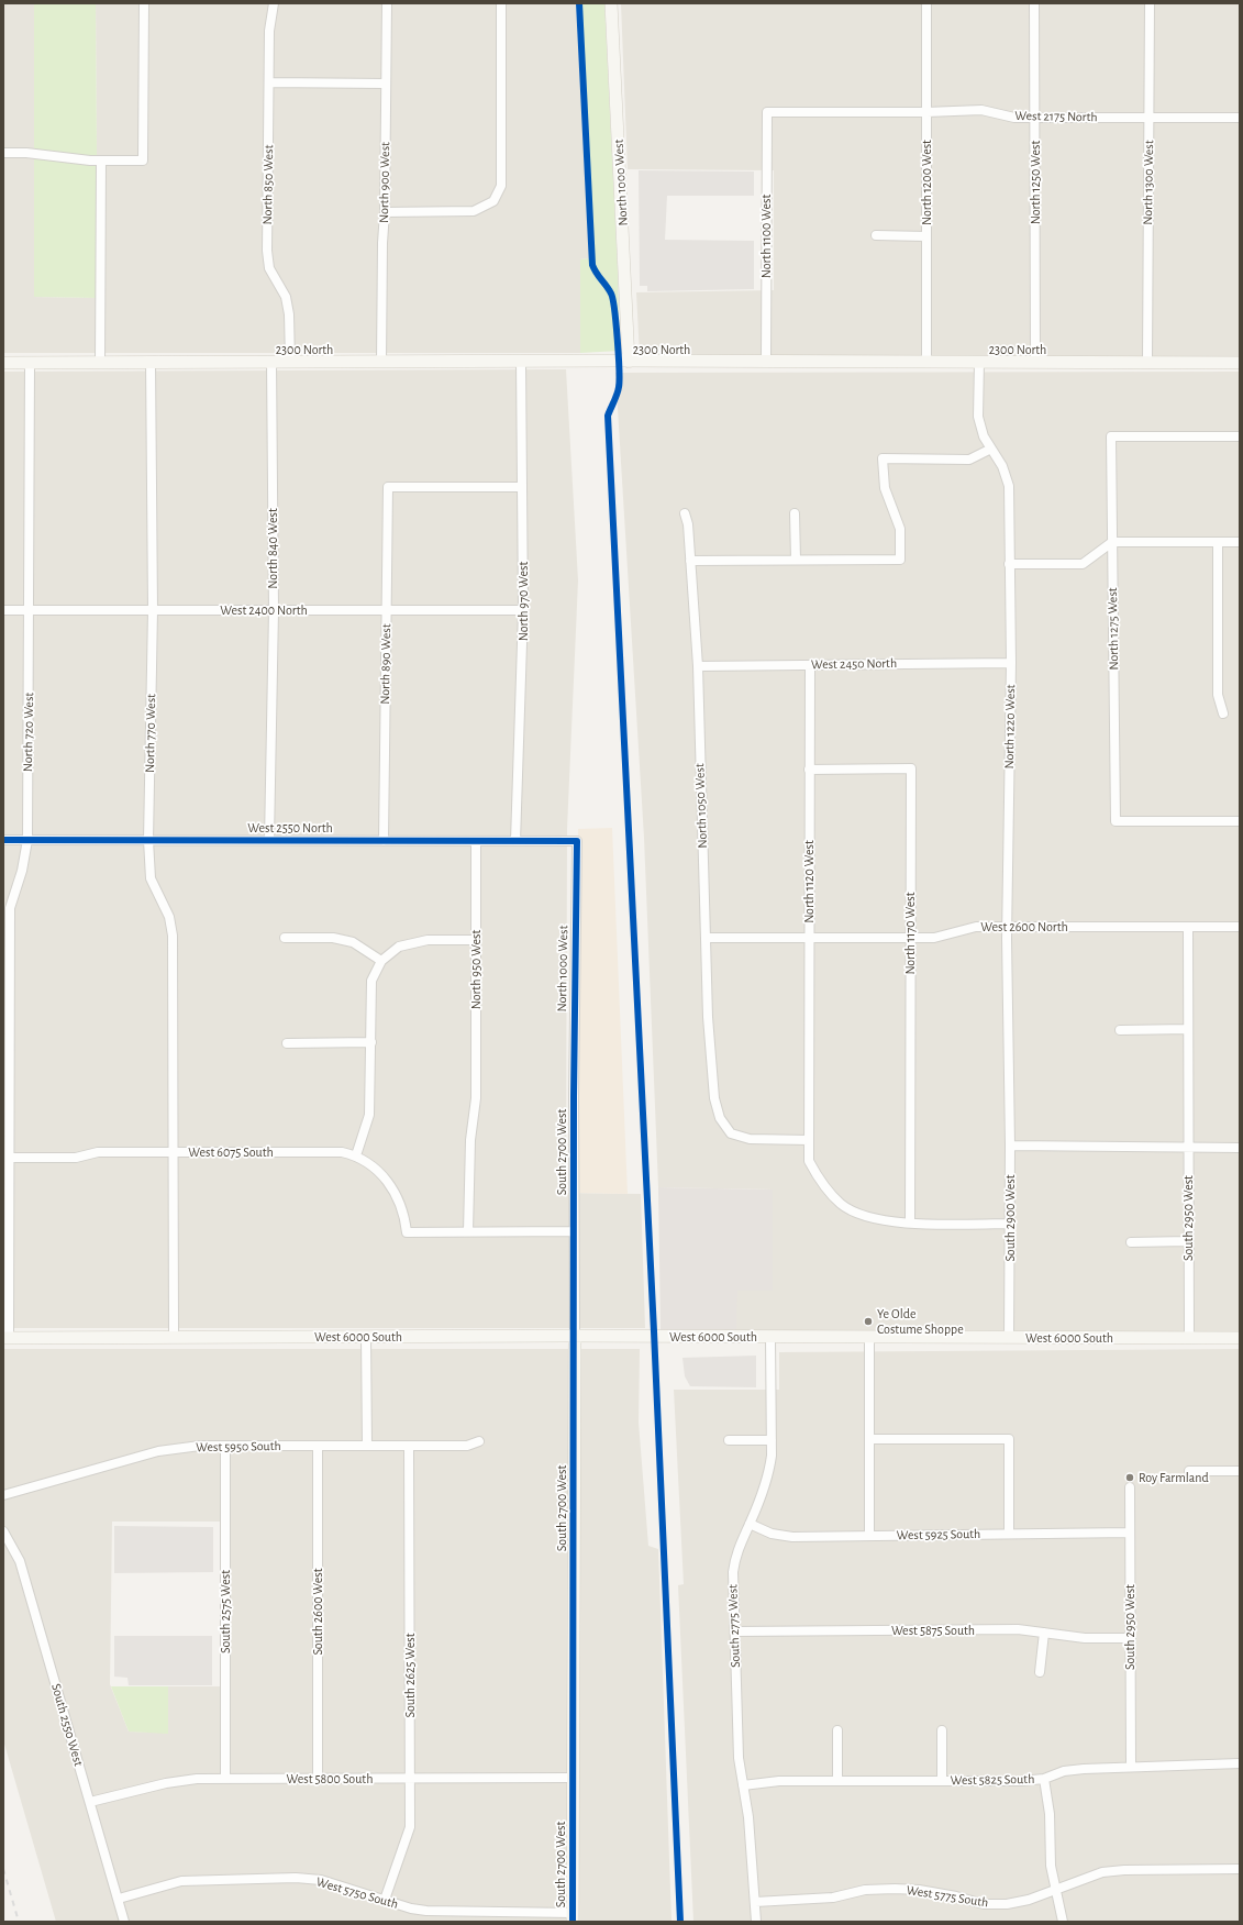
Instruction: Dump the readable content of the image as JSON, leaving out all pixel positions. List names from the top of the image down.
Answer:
{
  "streets": {
    "street": [
      "West 2175 North",
      "North 900 West",
      "North 1000 West",
      "North 1200 West",
      "North 1250 West",
      "North 1300 West",
      "North 850 West",
      "North 1100 West",
      "2300 North",
      "North 840 West",
      "North 970 West",
      "West 2400 North",
      "North 1275 West",
      "North 890 West",
      "West 2450 North",
      "North 1220 West",
      "North 720 West",
      "North 770 West",
      "North 1050 West",
      "West 2550 North",
      "North 1120 West",
      "West 2600 North",
      "North 1170 West",
      "North 950 West",
      "West 6075 South",
      "South 2700 West",
      "South 2900 West",
      "South 2950 West",
      "West 6000 South",
      "West 5950 South",
      "West 5925 South",
      "South 2575 West",
      "South 2600 West",
      "South 2775 West",
      "West 5875 South",
      "South 2625 West",
      "South 2550 West",
      "West 5800 South",
      "West 5825 South",
      "West 5750 South",
      "West 5775 South"
    ]
  },
  "crossings": [
    ["West 2175 North", "North 1200 West"],
    ["West 2175 North", "North 1250 West"],
    ["West 2175 North", "North 1300 West"],
    ["West 2175 North", "North 1100 West"],
    ["North 900 West", "2300 North"],
    ["North 1000 West", "2300 North"],
    ["North 1000 West", "West 2550 North"],
    ["North 1000 West", "South 2700 West"],
    ["North 1200 West", "2300 North"],
    ["North 1250 West", "2300 North"],
    ["North 1300 West", "2300 North"],
    ["North 850 West", "2300 North"],
    ["North 1100 West", "2300 North"],
    ["2300 North", "North 840 West"],
    ["2300 North", "North 970 West"],
    ["2300 North", "North 1220 West"],
    ["2300 North", "North 720 West"],
    ["2300 North", "North 770 West"],
    ["North 840 West", "West 2400 North"],
    ["North 840 West", "West 2550 North"],
    ["North 970 West", "West 2400 North"],
    ["North 970 West", "North 890 West"],
    ["North 970 West", "West 2550 North"],
    ["West 2400 North", "North 890 West"],
    ["West 2400 North", "North 720 West"],
    ["West 2400 North", "North 770 West"],
    ["North 890 West", "West 2550 North"],
    ["West 2450 North", "North 1220 West"],
    ["West 2450 North", "North 1050 West"],
    ["West 2450 North", "North 1120 West"],
    ["North 1220 West", "West 2600 North"],
    ["North 1220 West", "South 2900 West"],
    ["North 720 West", "West 2550 North"],
    ["North 720 West", "West 6075 South"],
    ["North 720 West", "West 6000 South"],
    ["North 770 West", "West 2550 North"],
    ["North 770 West", "West 6075 South"],
    ["North 1050 West", "North 1120 West"],
    ["North 1050 West", "West 2600 North"],
    ["West 2550 North", "North 950 West"],
    ["North 1120 West", "West 2600 North"],
    ["North 1120 West", "North 1170 West"],
    ["West 2600 North", "North 1170 West"],
    ["West 2600 North", "South 2950 West"],
    ["North 950 West", "West 6075 South"],
    ["South 2700 West", "West 6000 South"],
    ["South 2700 West", "West 5800 South"],
    ["South 2700 West", "West 5750 South"],
    ["South 2900 West", "West 6000 South"],
    ["South 2950 West", "West 6000 South"],
    ["South 2950 West", "West 5925 South"],
    ["South 2950 West", "West 5875 South"],
    ["South 2950 West", "West 5825 South"],
    ["West 6000 South", "South 2775 West"],
    ["West 5950 South", "South 2575 West"],
    ["West 5950 South", "South 2600 West"],
    ["West 5950 South", "South 2625 West"],
    ["West 5925 South", "South 2775 West"],
    ["South 2575 West", "West 5800 South"],
    ["South 2600 West", "West 5800 South"],
    ["South 2775 West", "West 5875 South"],
    ["South 2775 West", "West 5825 South"],
    ["South 2775 West", "West 5775 South"],
    ["South 2625 West", "West 5800 South"],
    ["South 2625 West", "West 5750 South"],
    ["South 2550 West", "West 5800 South"],
    ["South 2550 West", "West 5750 South"]
  ],
  "places": ["Ye Olde Costume Shoppe", "Roy Farmland"]
}
